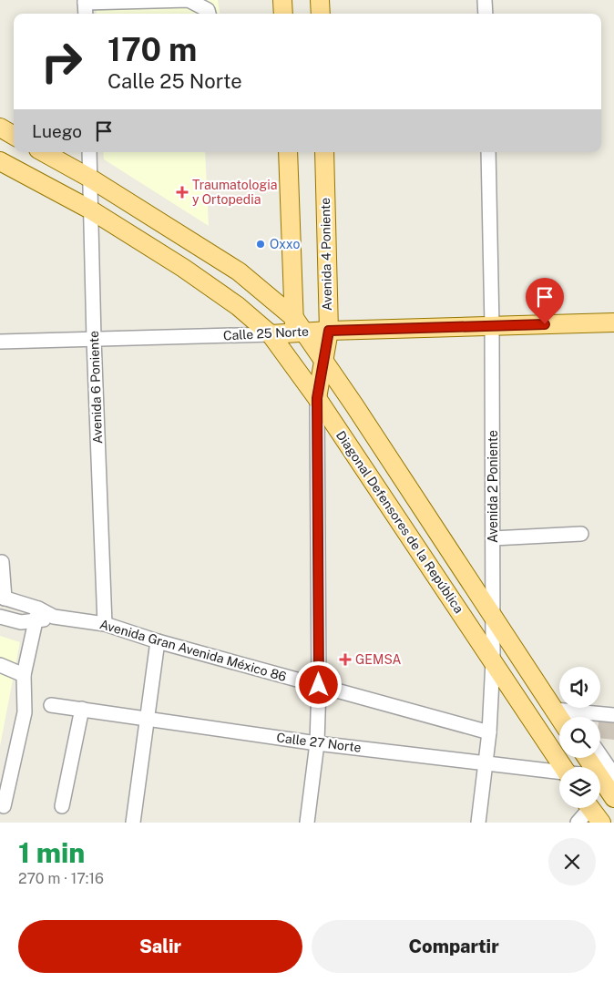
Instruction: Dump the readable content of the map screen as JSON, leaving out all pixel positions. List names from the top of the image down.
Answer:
{
  "streets": {
    "main road": ["Avenida 4 Poniente", "Calle 25 Norte", "Diagonal Defensores de la República"],
    "street": [
      "Avenida 6 Poniente",
      "Avenida 2 Poniente",
      "Avenida Gran Avenida México 86",
      "Calle 27 Norte"
    ]
  },
  "crossings": [
    ["Avenida 4 Poniente", "Calle 25 Norte"],
    ["Avenida 4 Poniente", "Diagonal Defensores de la República"],
    ["Avenida 4 Poniente", "Avenida Gran Avenida México 86"],
    ["Avenida 4 Poniente", "Calle 27 Norte"],
    ["Calle 25 Norte", "Avenida 6 Poniente"],
    ["Calle 25 Norte", "Avenida 2 Poniente"],
    ["Calle 25 Norte", "Diagonal Defensores de la República"],
    ["Avenida 6 Poniente", "Diagonal Defensores de la República"],
    ["Avenida 6 Poniente", "Avenida Gran Avenida México 86"],
    ["Avenida 2 Poniente", "Diagonal Defensores de la República"],
    ["Avenida 2 Poniente", "Avenida Gran Avenida México 86"],
    ["Avenida 2 Poniente", "Calle 27 Norte"]
  ],
  "places": {
    "health": ["Traumatologia y Ortopedia", "GEMSA"],
    "other": ["Oxxo"]
  },
  "page": {
    "turn": ["170 m", "Calle 25 Norte"],
    "then": "Luego",
    "heading": ["1 min", "270 m · 17:16"],
    "buttons": ["Salir", "Compartir"]
  }
}
